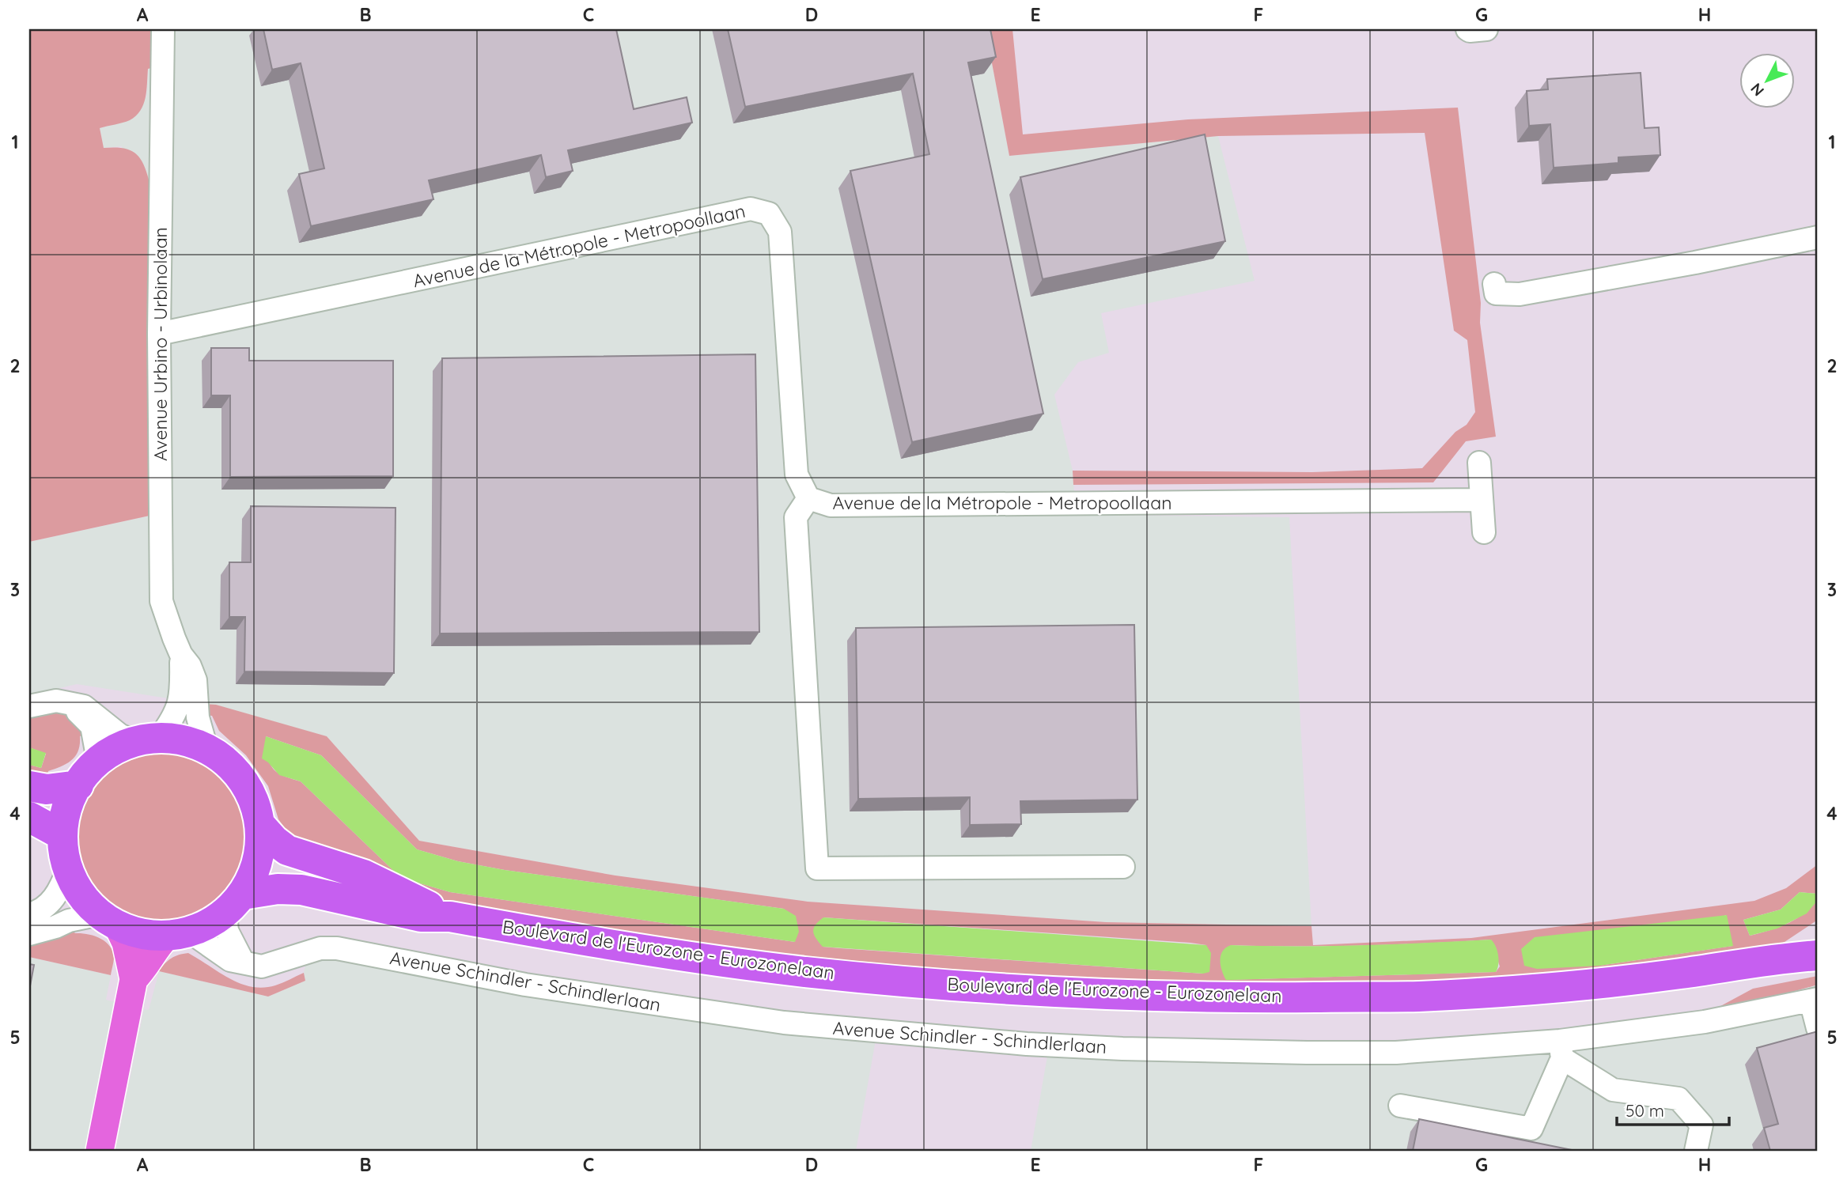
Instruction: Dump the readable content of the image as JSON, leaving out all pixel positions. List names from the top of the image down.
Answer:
{
  "streets": {
    "highway": ["Boulevard de l'Eurozone - Eurozonelaan"],
    "street": ["Avenue de la Métropole - Metropoollaan", "Avenue Urbino - Urbinolaan", "Avenue Schindler - Schindlerlaan"]
  },
  "crossings": [
    ["Avenue de la Métropole - Metropoollaan", "Avenue Urbino - Urbinolaan"],
    ["Avenue Urbino - Urbinolaan", "Boulevard de l'Eurozone - Eurozonelaan"],
    ["Avenue Urbino - Urbinolaan", "Avenue Schindler - Schindlerlaan"],
    ["Boulevard de l'Eurozone - Eurozonelaan", "Avenue Schindler - Schindlerlaan"]
  ],
  "scale_bar": "50 m",
  "north": "bottom left",
  "grid": {
    "columns": [
      "A",
      "B",
      "C",
      "D",
      "E",
      "F",
      "G",
      "H"
    ],
    "rows": [
      "1",
      "2",
      "3",
      "4",
      "5"
    ]
  }
}
